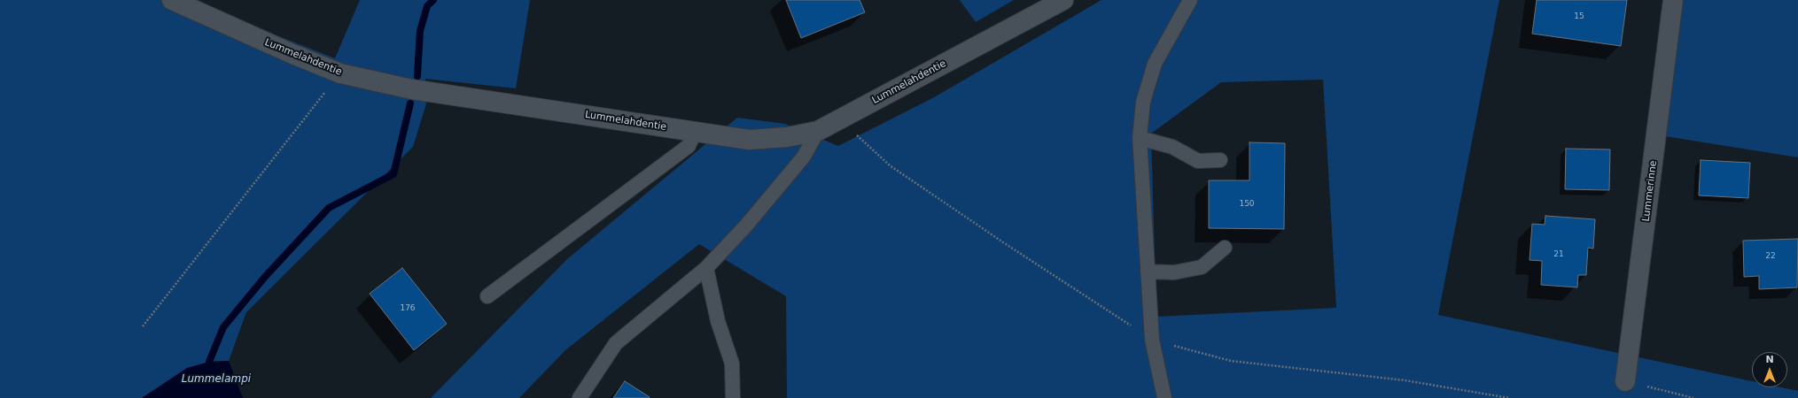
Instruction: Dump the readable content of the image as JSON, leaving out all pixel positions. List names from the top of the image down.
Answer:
{
  "streets": {
    "street": ["Lummelahdentie", "Lummerinne"]
  },
  "water": ["Lummelampi"],
  "house_numbers": [
    "15",
    "150",
    "21",
    "22",
    "176"
  ],
  "north": "top"
}
